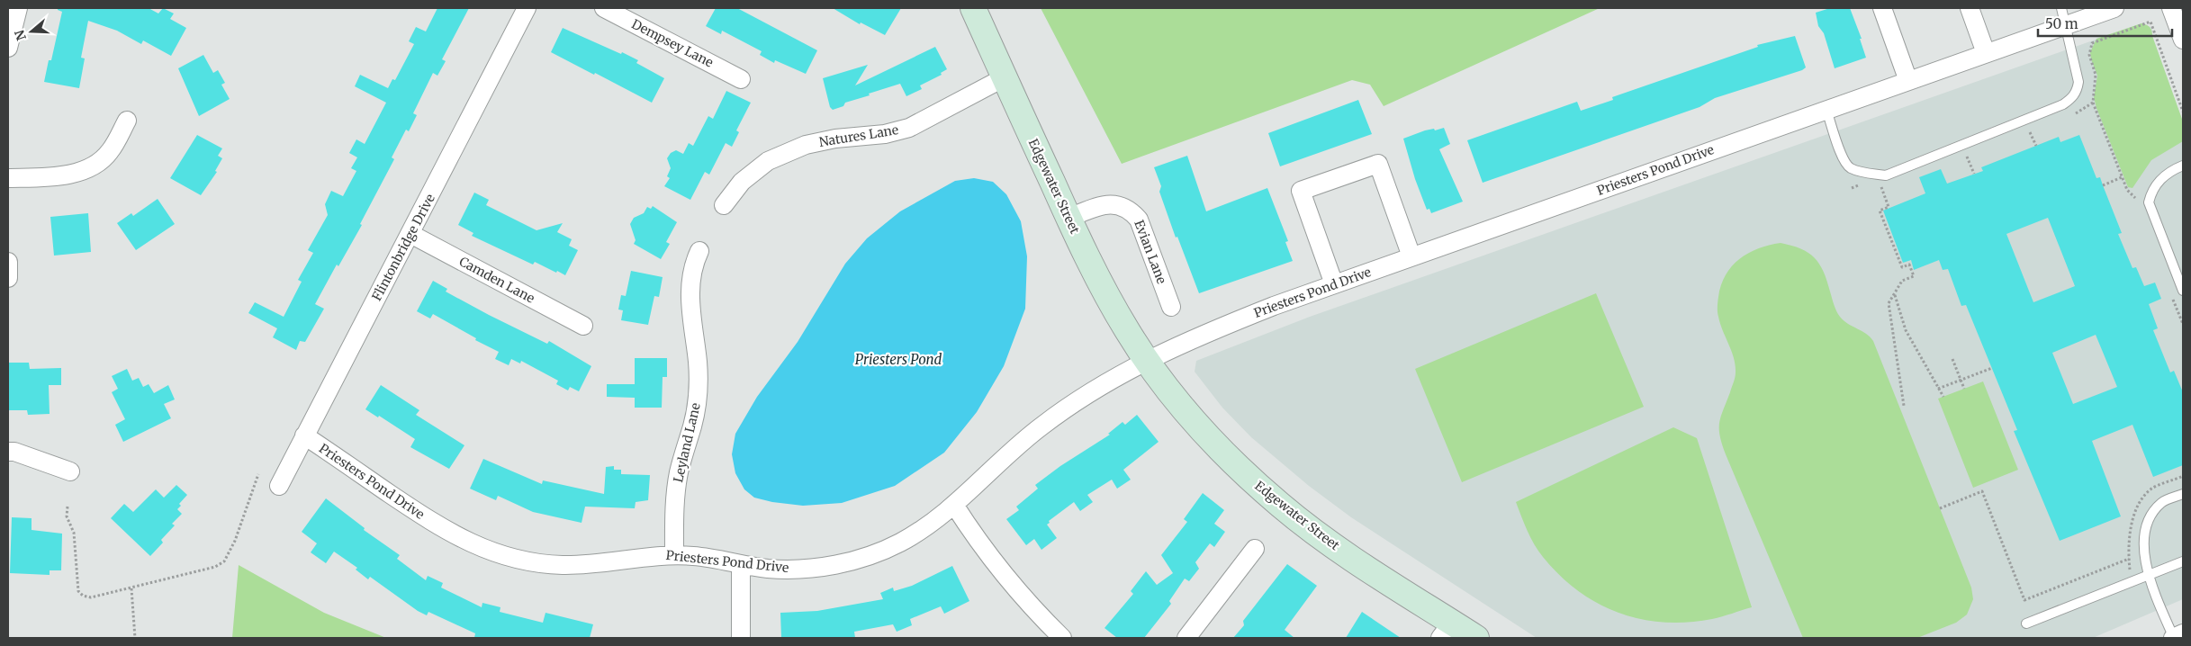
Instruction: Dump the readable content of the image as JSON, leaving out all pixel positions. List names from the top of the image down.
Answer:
{
  "streets": {
    "street": [
      "Dempsey Lane",
      "Natures Lane",
      "Priesters Pond Drive",
      "Edgewater Street",
      "Flintonbridge Drive",
      "Evian Lane",
      "Camden Lane",
      "Leyland Lane"
    ]
  },
  "crossings": [
    ["Natures Lane", "Edgewater Street"],
    ["Priesters Pond Drive", "Edgewater Street"],
    ["Priesters Pond Drive", "Flintonbridge Drive"],
    ["Priesters Pond Drive", "Leyland Lane"],
    ["Edgewater Street", "Evian Lane"],
    ["Flintonbridge Drive", "Camden Lane"]
  ],
  "water": ["Priesters Pond"],
  "scale_bar": "50 m",
  "north": "left"
}
